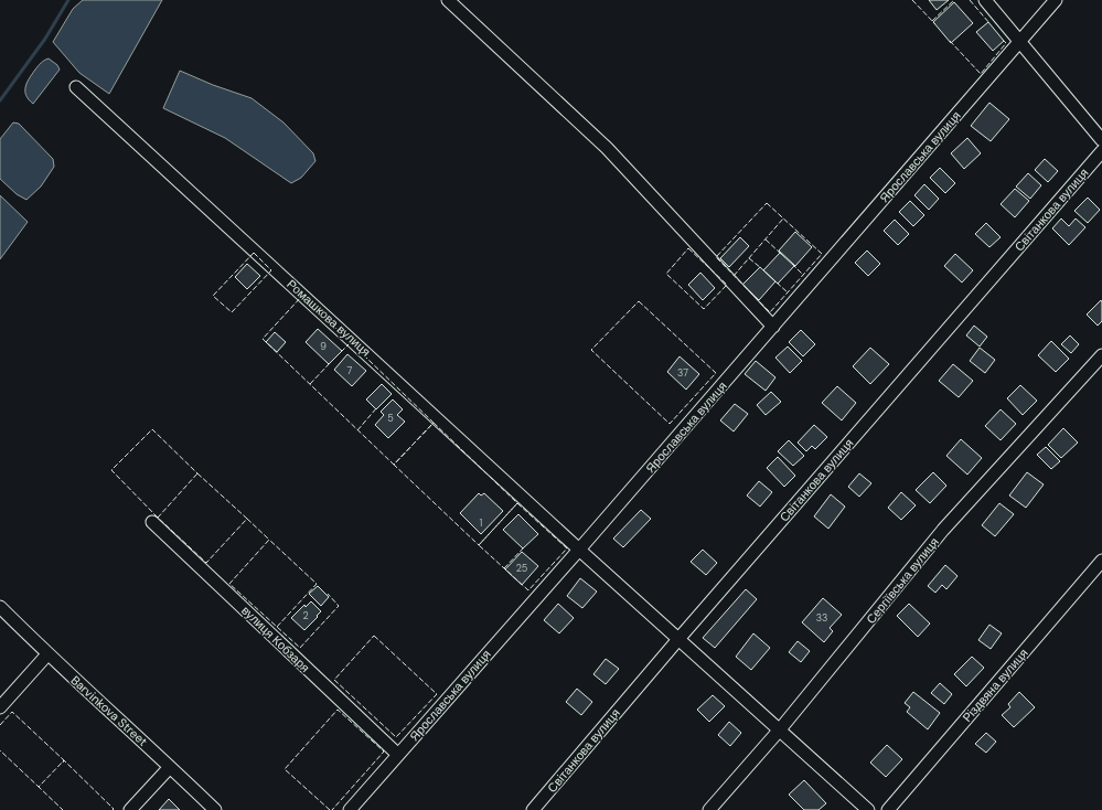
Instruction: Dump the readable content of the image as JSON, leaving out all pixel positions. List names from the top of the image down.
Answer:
{
  "streets": {
    "street": [
      "Ярославська вулиця",
      "Світанкова вулиця",
      "Ромашкова вулиця",
      "Сергіївська вулиця",
      "вулиця Кобзаря",
      "Різдвяна вулиця",
      "Barvinkova Street"
    ]
  },
  "crossings": [
    ["Ярославська вулиця", "Ромашкова вулиця"],
    ["Ярославська вулиця", "вулиця Кобзаря"],
    ["Світанкова вулиця", "Ромашкова вулиця"],
    ["Ромашкова вулиця", "Сергіївська вулиця"]
  ],
  "house_numbers": [
    "9",
    "7",
    "37",
    "5",
    "1",
    "25",
    "2",
    "33"
  ]
}
